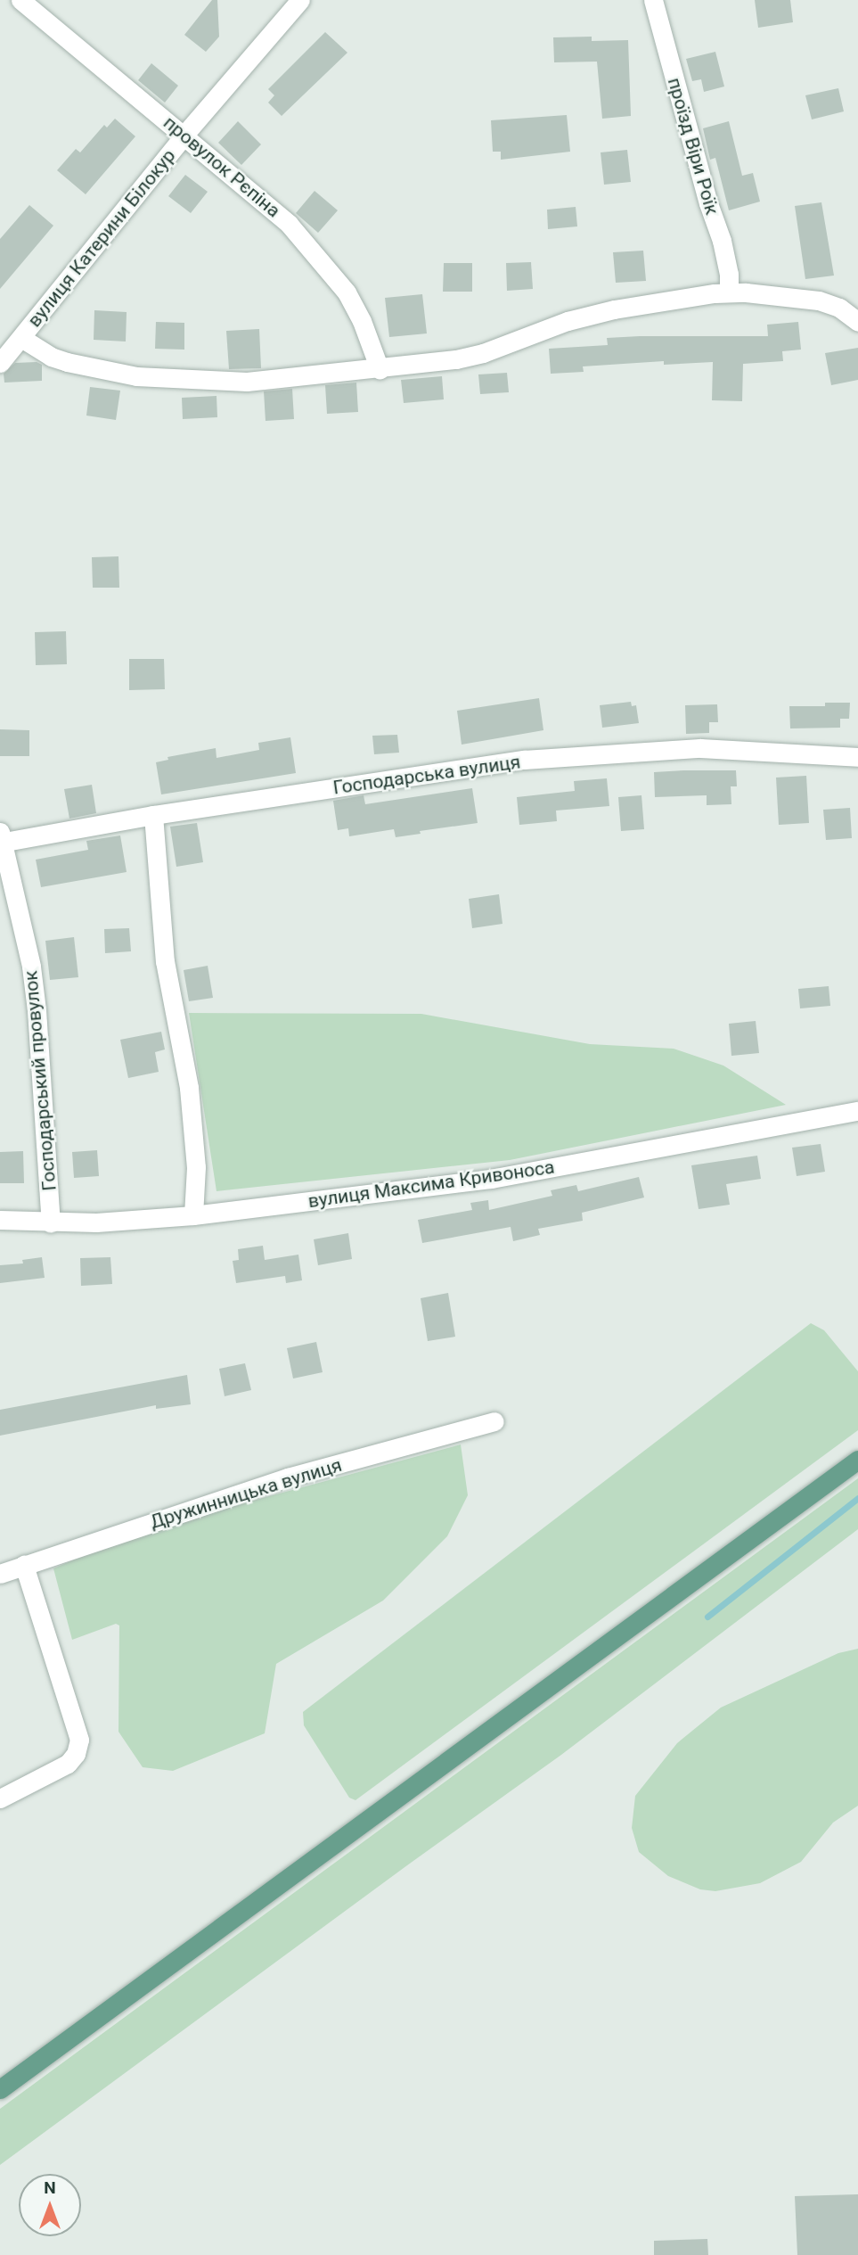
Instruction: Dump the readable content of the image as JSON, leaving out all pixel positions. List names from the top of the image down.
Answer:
{
  "streets": {
    "street": [
      "проїзд Віри Роїк",
      "провулок Рєпіна",
      "вулиця Катерини Білокур",
      "Господарська вулиця",
      "Господарський провулок",
      "вулиця Максима Кривоноса",
      "Дружинницька вулиця"
    ]
  },
  "crossings": [
    ["провулок Рєпіна", "вулиця Катерини Білокур"],
    ["Господарська вулиця", "Господарський провулок"],
    ["Господарський провулок", "вулиця Максима Кривоноса"]
  ],
  "north": "top"
}
